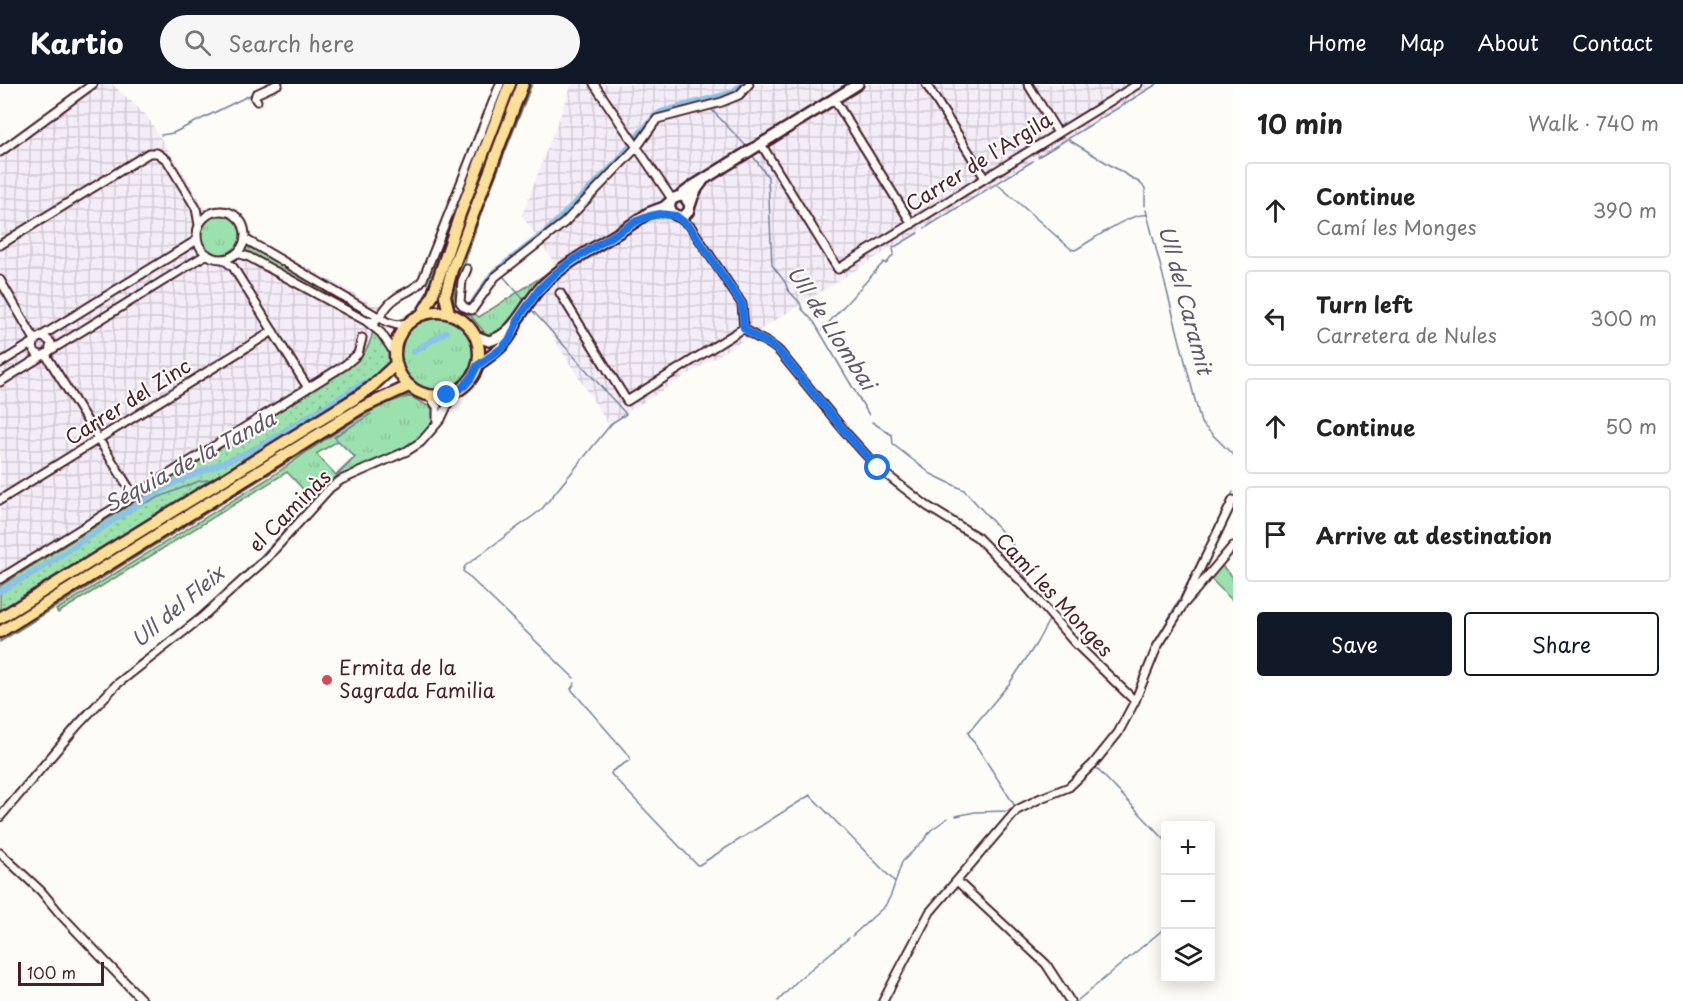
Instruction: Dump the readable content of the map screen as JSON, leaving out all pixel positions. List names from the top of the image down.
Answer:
{
  "streets": {
    "street": [
      "Carrer de l'Argila",
      "Carrer del Zinc",
      "el Caminàs",
      "Camí les Monges"
    ]
  },
  "water": [
    "Ull del Caramit",
    "Ull de Llombai",
    "Séquia de la Tanda",
    "Ull del Fleix"
  ],
  "places": ["Ermita de la Sagrada Familia"],
  "scale_bar": "100 m",
  "page": {
    "header": "Kartio",
    "search": "Search here",
    "nav": [
      "Home",
      "Map",
      "About",
      "Contact"
    ],
    "heading": ["10 min", "Walk · 740 m"],
    "list": [
      ["Continue", "Camí les Monges", "390 m"],
      ["Turn left", "Carretera de Nules", "300 m"],
      ["Continue", "50 m"],
      "Arrive at destination"
    ],
    "buttons": ["Save", "Share"],
    "map_buttons": ["+", "−"],
    "scale": "100 m"
  }
}
